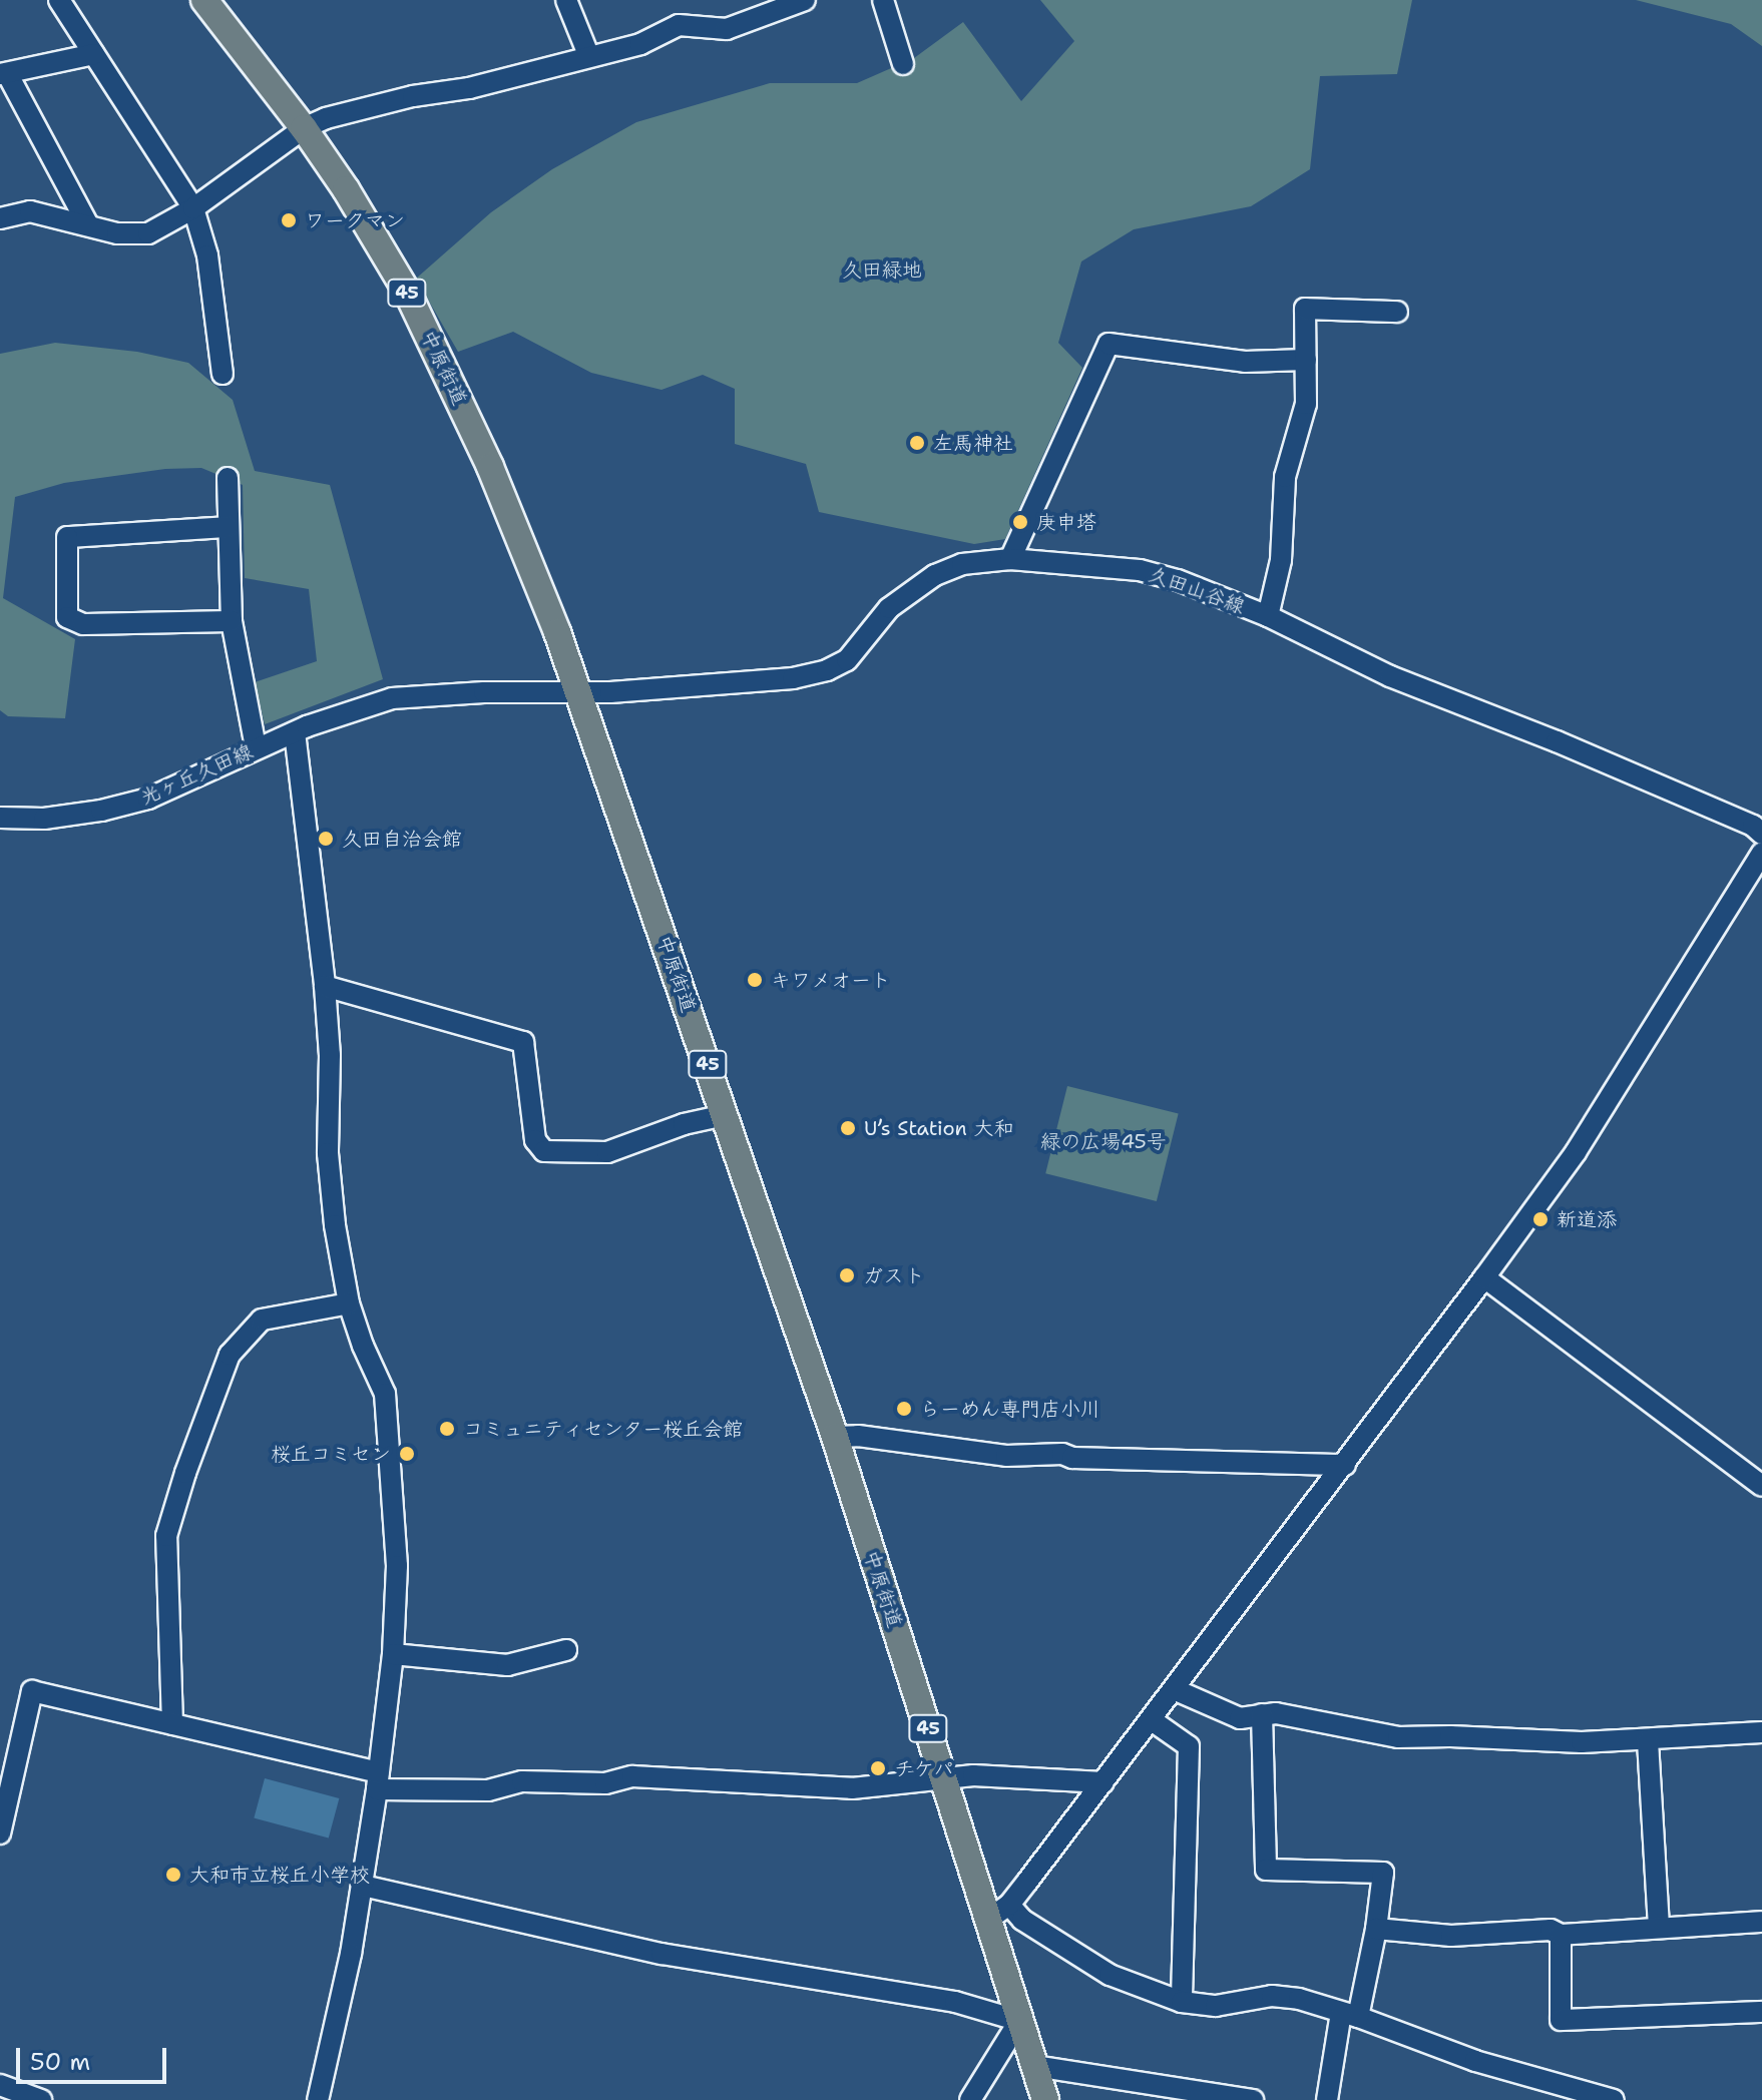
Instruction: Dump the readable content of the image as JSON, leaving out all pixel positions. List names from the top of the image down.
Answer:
{
  "streets": {
    "main road": ["45", "中原街道"],
    "street": ["久田山谷線", "光ヶ丘久田線"]
  },
  "crossings": [
    ["中原街道", "久田山谷線"],
    ["中原街道", "光ヶ丘久田線"],
    ["久田山谷線", "光ヶ丘久田線"]
  ],
  "parks": ["久田緑地", "緑の広場45号"],
  "places": [
    "ワークマン",
    "左馬神社",
    "庚申塔",
    "久田自治会館",
    "キワメオート",
    "U’s Station 大和",
    "新道添",
    "ガスト",
    "らーめん専門店小川",
    "コミュニティセンター桜丘会館",
    "桜丘コミセン",
    "チケパ",
    "大和市立桜丘小学校"
  ],
  "scale_bar": "50 m"
}
